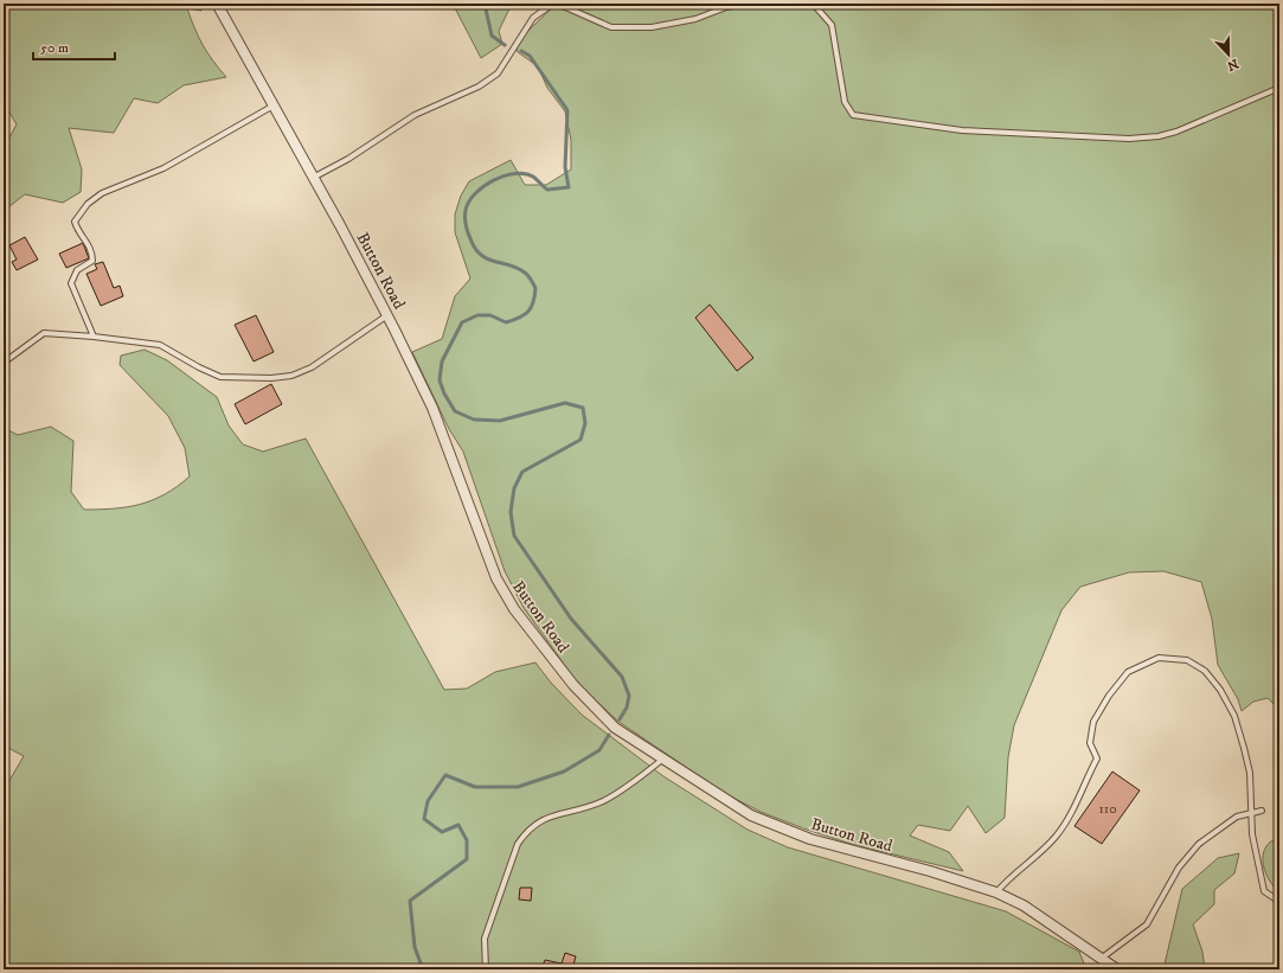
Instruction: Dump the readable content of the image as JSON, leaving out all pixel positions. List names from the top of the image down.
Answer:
{
  "streets": {
    "street": ["Button Road"]
  },
  "house_numbers": ["110"],
  "scale_bar": "50 m",
  "north": "bottom"
}
